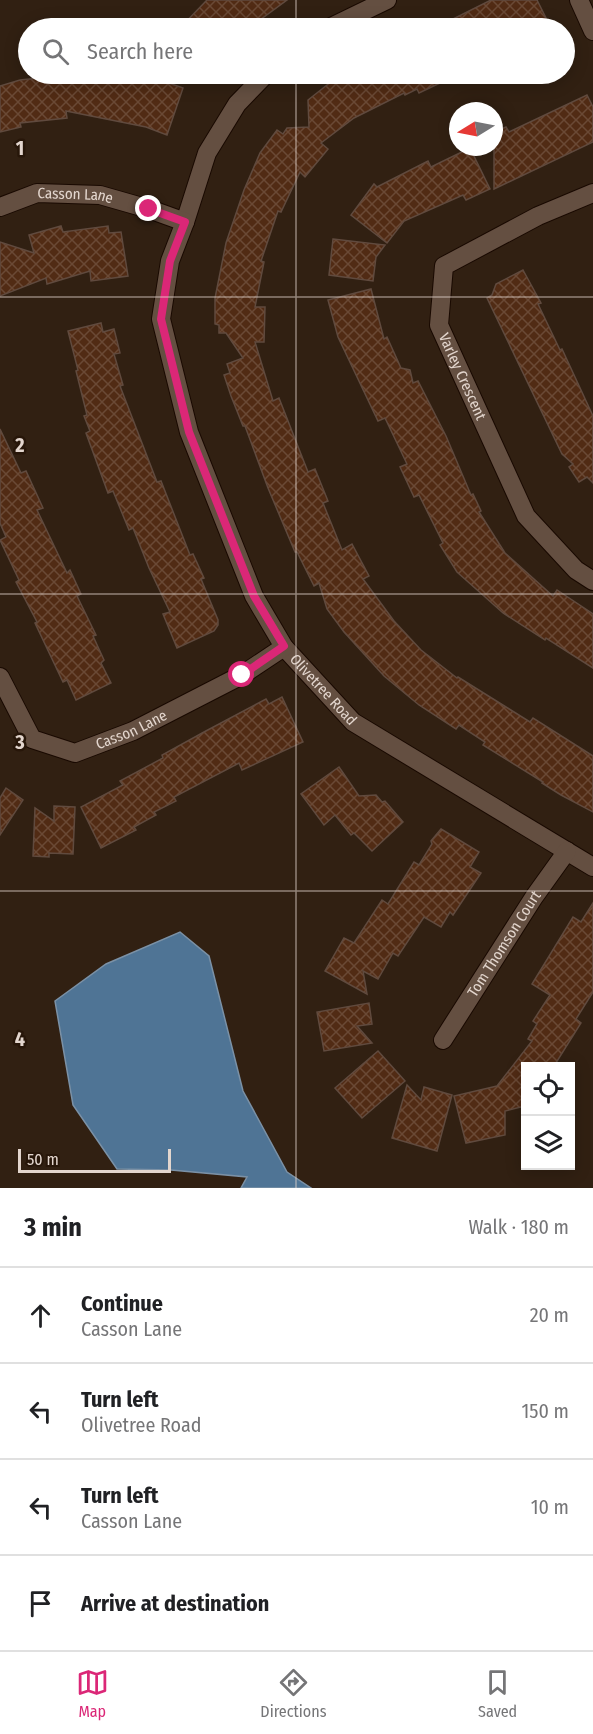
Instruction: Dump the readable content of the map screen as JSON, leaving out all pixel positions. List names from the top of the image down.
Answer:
{
  "streets": {
    "street": [
      "Casson Lane",
      "Varley Crescent",
      "Olivetree Road",
      "Tom Thomson Court"
    ]
  },
  "crossings": [
    ["Casson Lane", "Olivetree Road"],
    ["Olivetree Road", "Tom Thomson Court"]
  ],
  "scale_bar": "50 m",
  "north": "left",
  "page": {
    "search": "Search here",
    "scale": "50 m",
    "heading": ["3 min", "Walk · 180 m"],
    "list": [
      ["Continue", "Casson Lane", "20 m"],
      ["Turn left", "Olivetree Road", "150 m"],
      ["Turn left", "Casson Lane", "10 m"],
      "Arrive at destination"
    ],
    "nav": ["Map", "Directions", "Saved"]
  },
  "grid": {
    "rows": [
      "1",
      "2",
      "3",
      "4"
    ]
  }
}
